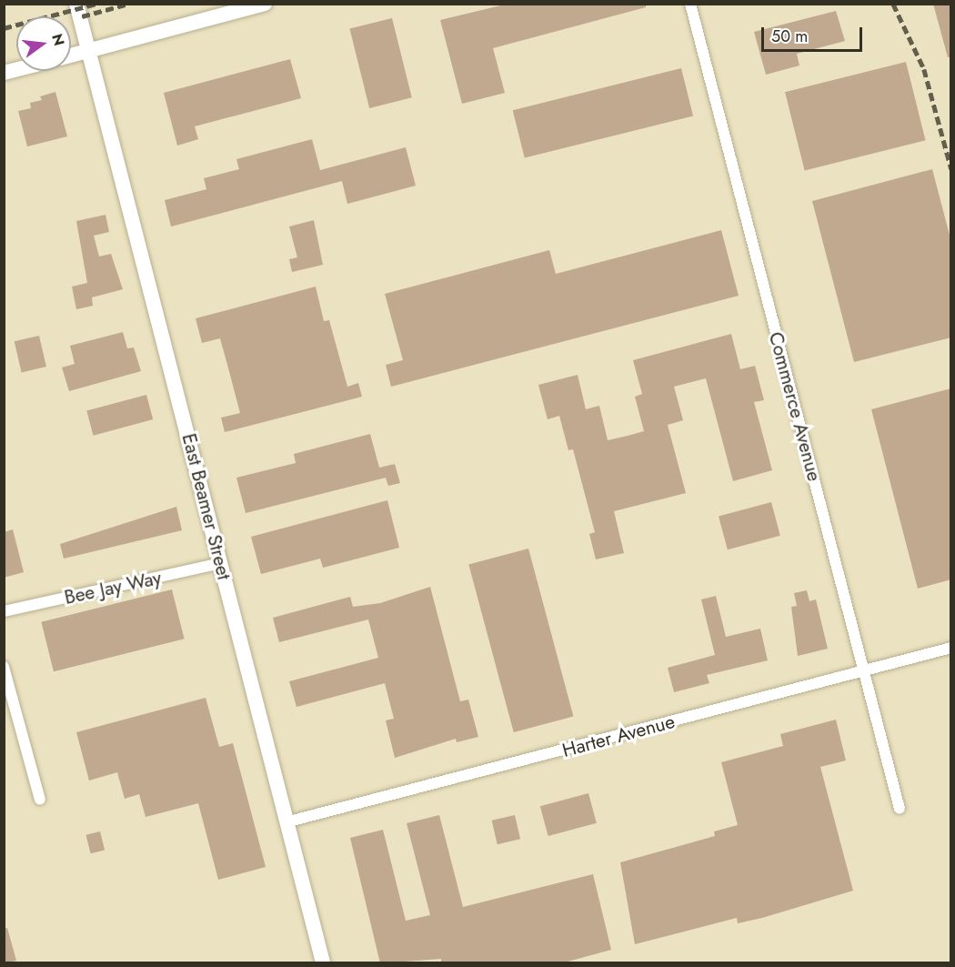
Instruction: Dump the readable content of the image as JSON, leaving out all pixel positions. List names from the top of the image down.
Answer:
{
  "streets": {
    "street": [
      "Commerce Avenue",
      "East Beamer Street",
      "Bee Jay Way",
      "Harter Avenue"
    ]
  },
  "crossings": [
    ["Commerce Avenue", "Harter Avenue"],
    ["East Beamer Street", "Bee Jay Way"],
    ["East Beamer Street", "Harter Avenue"]
  ],
  "scale_bar": "50 m",
  "north": "right"
}
